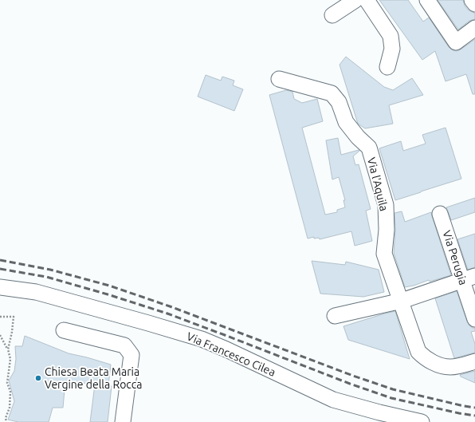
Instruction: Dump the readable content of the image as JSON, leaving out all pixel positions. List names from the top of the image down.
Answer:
{
  "streets": {
    "street": ["Via l'Aquila", "Via Perugia", "Via Francesco Cilea"]
  },
  "places": ["Chiesa Beata Maria Vergine della Rocca"]
}
